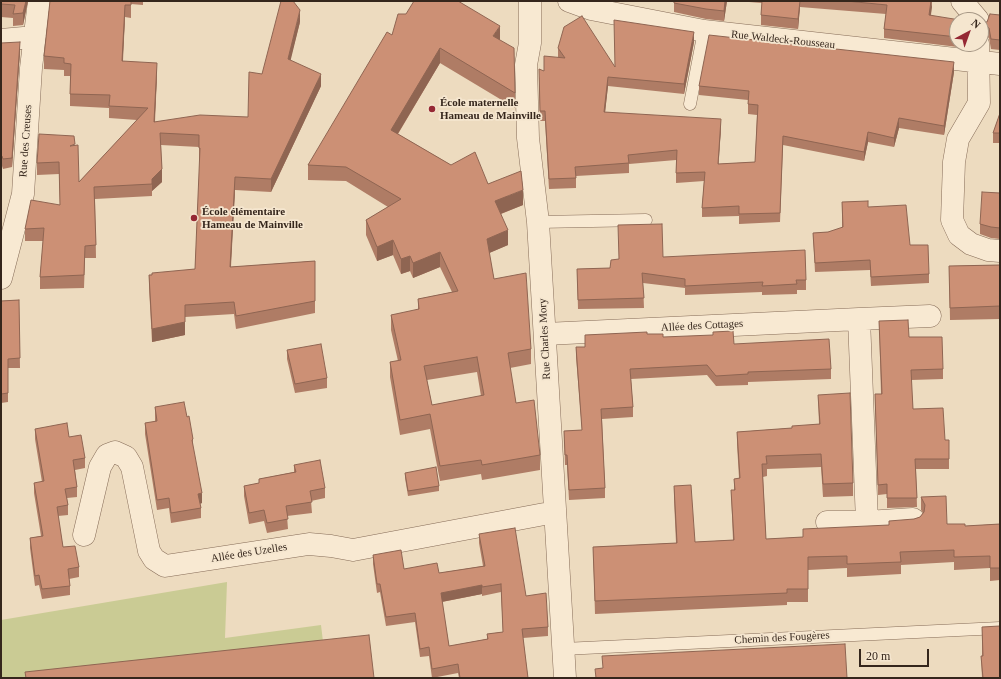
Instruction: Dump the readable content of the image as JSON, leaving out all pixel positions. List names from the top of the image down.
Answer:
{
  "streets": {
    "street": [
      "Rue Waldeck-Rousseau",
      "Rue des Creuses",
      "Allée des Cottages",
      "Rue Charles Mory",
      "Allée des Uzelles"
    ],
    "lane": ["Chemin des Fougères"]
  },
  "crossings": [
    ["Allée des Cottages", "Rue Charles Mory"],
    ["Rue Charles Mory", "Allée des Uzelles"],
    ["Rue Charles Mory", "Chemin des Fougères"]
  ],
  "places": ["École maternelle Hameau de Mainville", "École élémentaire Hameau de Mainville"],
  "scale_bar": "20 m",
  "north": "top right"
}
